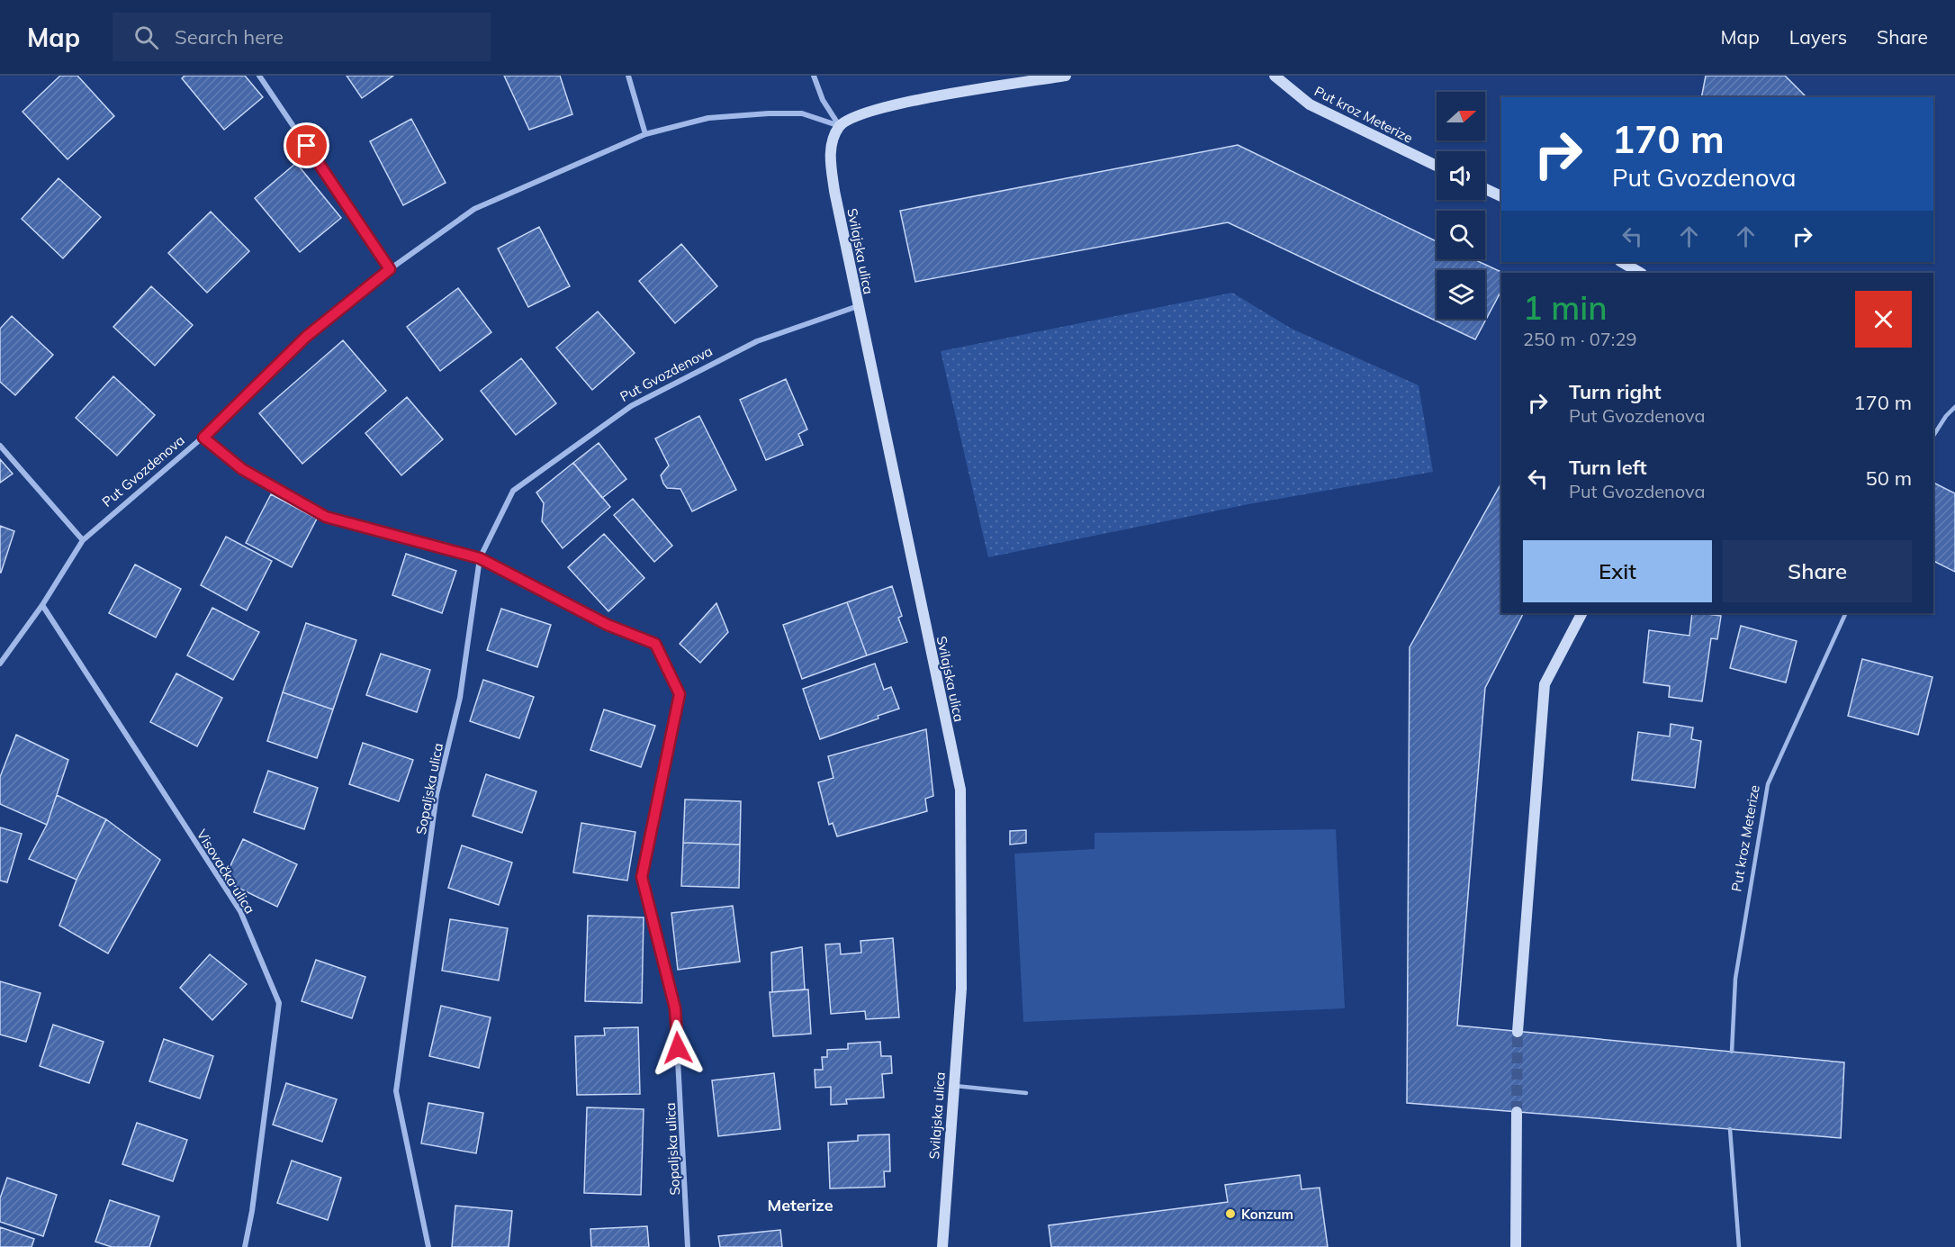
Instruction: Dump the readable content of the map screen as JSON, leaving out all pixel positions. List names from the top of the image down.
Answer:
{
  "streets": {
    "street": [
      "Put kroz Meterize",
      "Svilajska ulica",
      "Put Gvozdenova",
      "Sopaljska ulica",
      "Visovačka ulica"
    ]
  },
  "crossings": [
    ["Svilajska ulica", "Put Gvozdenova"],
    ["Put Gvozdenova", "Sopaljska ulica"],
    ["Put Gvozdenova", "Visovačka ulica"]
  ],
  "districts": ["Meterize"],
  "places": ["Konzum"],
  "north": "right",
  "page": {
    "header": "Map",
    "search": "Search here",
    "nav": ["Map", "Layers", "Share"],
    "turn": ["170 m", "Put Gvozdenova"],
    "heading": ["1 min", "250 m · 07:29"],
    "list": [
      {
        "name": "Turn right",
        "note": "Put Gvozdenova",
        "value": "170 m"
      },
      {
        "name": "Turn left",
        "note": "Put Gvozdenova",
        "value": "50 m"
      }
    ],
    "buttons": ["Exit", "Share"]
  }
}
